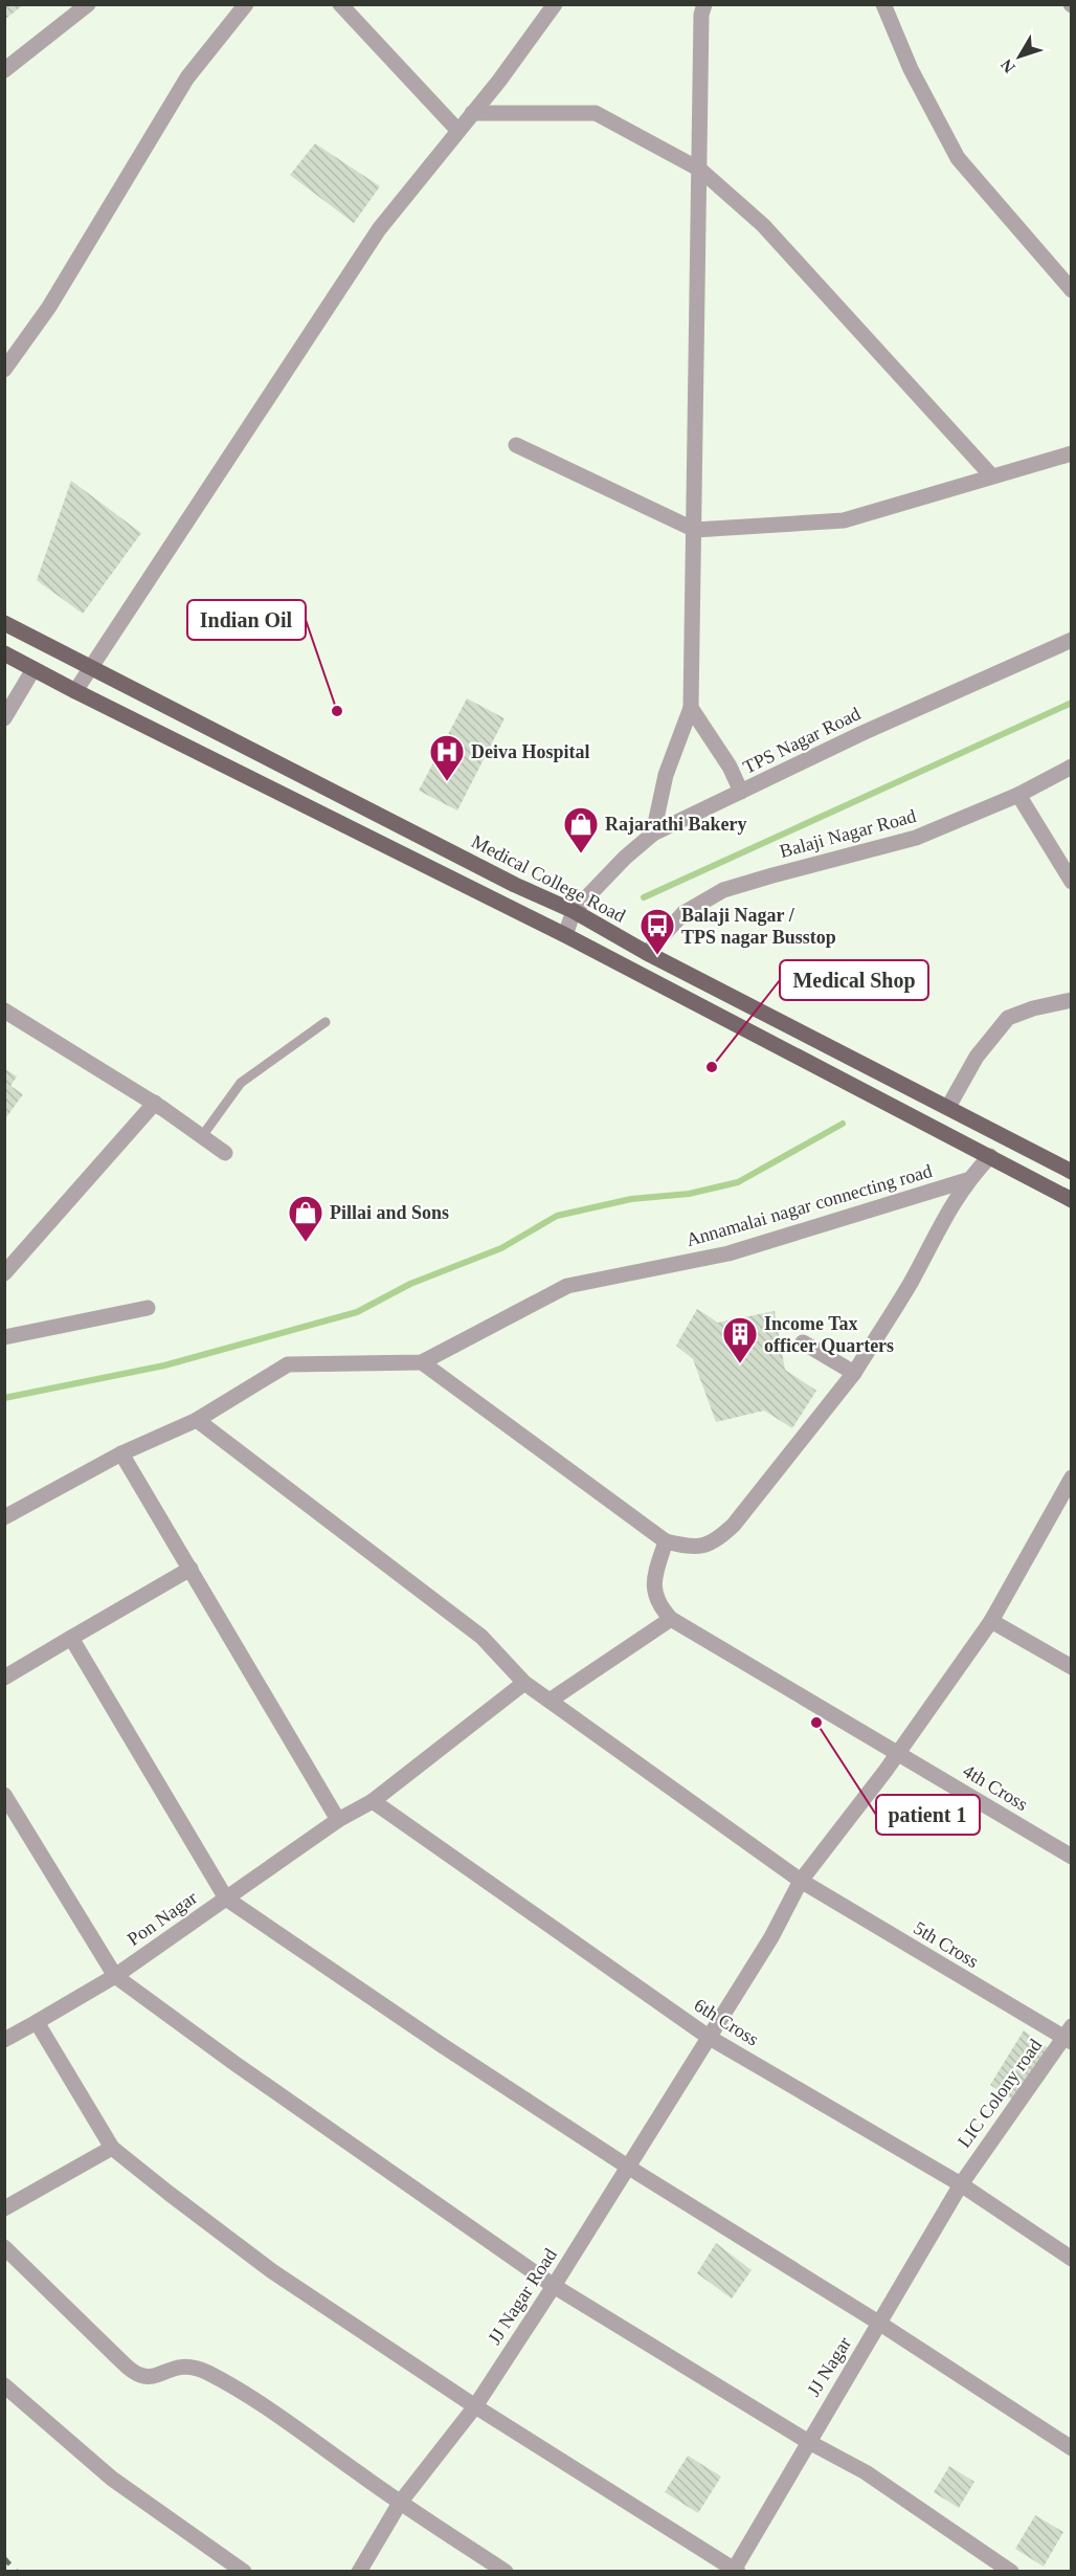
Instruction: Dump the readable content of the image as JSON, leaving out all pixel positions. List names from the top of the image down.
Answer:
{
  "streets": {
    "main road": ["Medical College Road"],
    "street": [
      "TPS Nagar Road",
      "Balaji Nagar Road",
      "Annamalai nagar connecting road",
      "4th Cross",
      "Pon Nagar",
      "5th Cross",
      "6th Cross",
      "LIC Colony road",
      "JJ Nagar Road",
      "JJ Nagar"
    ]
  },
  "crossings": [
    ["TPS Nagar Road", "Medical College Road"],
    ["Balaji Nagar Road", "Medical College Road"],
    ["Annamalai nagar connecting road", "5th Cross"],
    ["4th Cross", "JJ Nagar Road"],
    ["Pon Nagar", "5th Cross"],
    ["Pon Nagar", "6th Cross"],
    ["5th Cross", "LIC Colony road"],
    ["5th Cross", "JJ Nagar Road"],
    ["6th Cross", "LIC Colony road"],
    ["6th Cross", "JJ Nagar Road"],
    ["6th Cross", "JJ Nagar"],
    ["LIC Colony road", "JJ Nagar"]
  ],
  "places": {
    "other": ["Indian Oil", "Medical Shop", "patient 1"],
    "hospital": ["Deiva Hospital"],
    "shop": ["Rajarathi Bakery", "Pillai and Sons"],
    "bus stop": ["Balaji Nagar / TPS nagar Busstop"],
    "building": ["Income Tax officer Quarters"]
  },
  "north": "bottom left"
}
